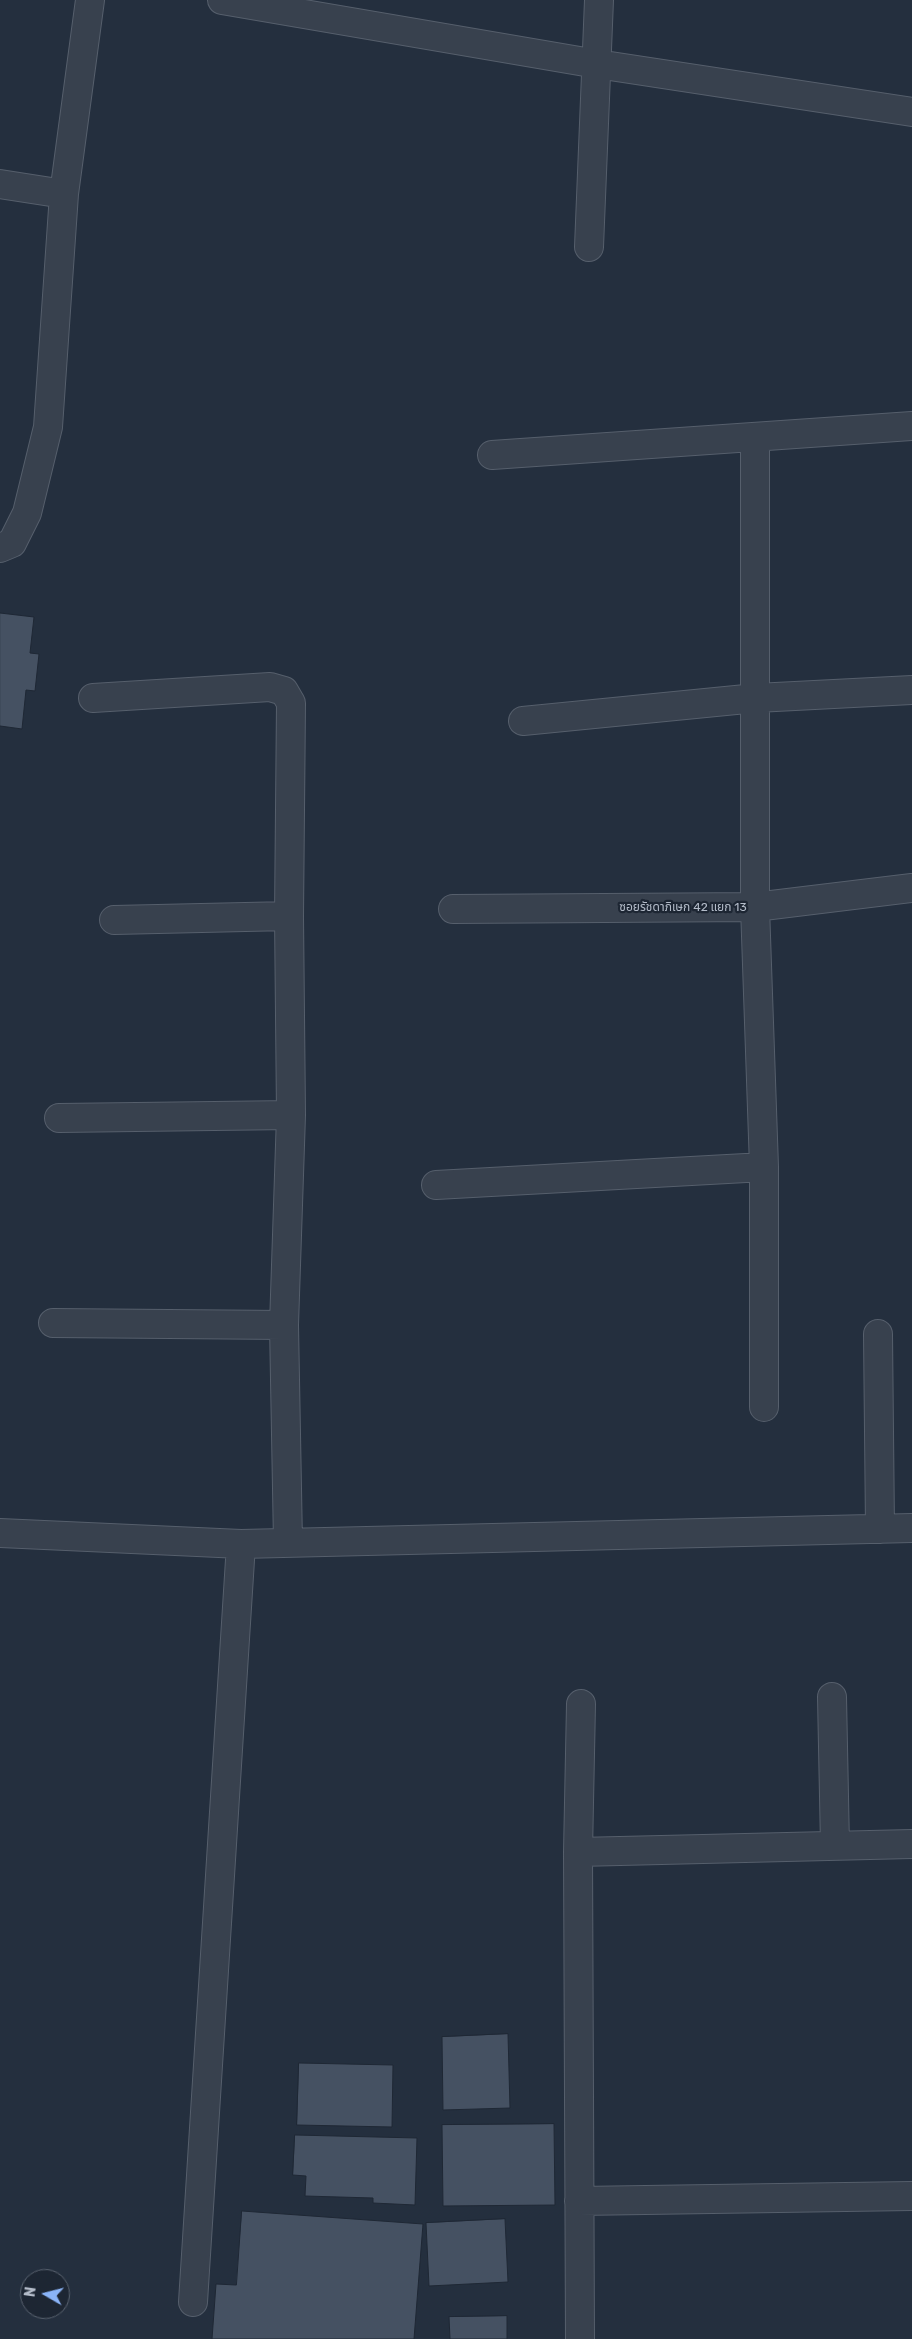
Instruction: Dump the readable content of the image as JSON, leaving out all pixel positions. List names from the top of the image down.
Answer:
{
  "streets": {
    "street": ["ซอยรัชดาภิเษก 42 แยก 13"]
  },
  "north": "left"
}
